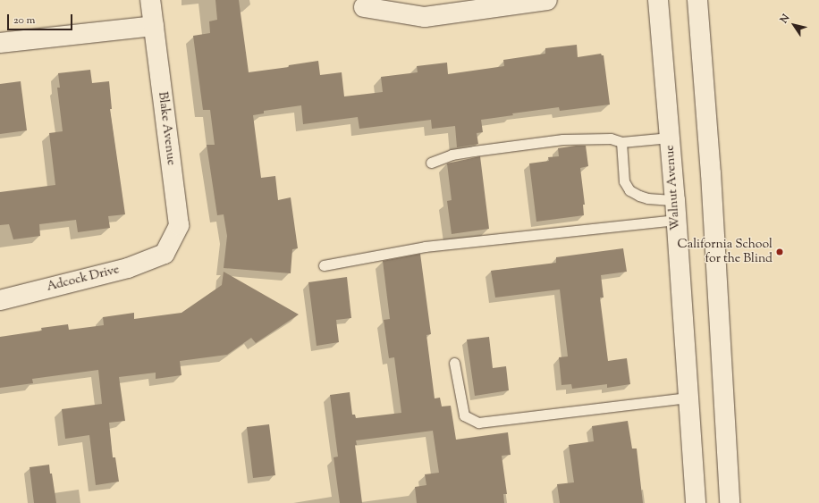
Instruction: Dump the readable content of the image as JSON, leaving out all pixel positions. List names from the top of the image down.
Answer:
{
  "streets": {
    "main road": ["Blake Avenue", "Walnut Avenue", "Adcock Drive"]
  },
  "crossings": [
    ["Blake Avenue", "Adcock Drive"]
  ],
  "places": ["California School for the Blind"],
  "scale_bar": "20 m",
  "north": "top left"
}
